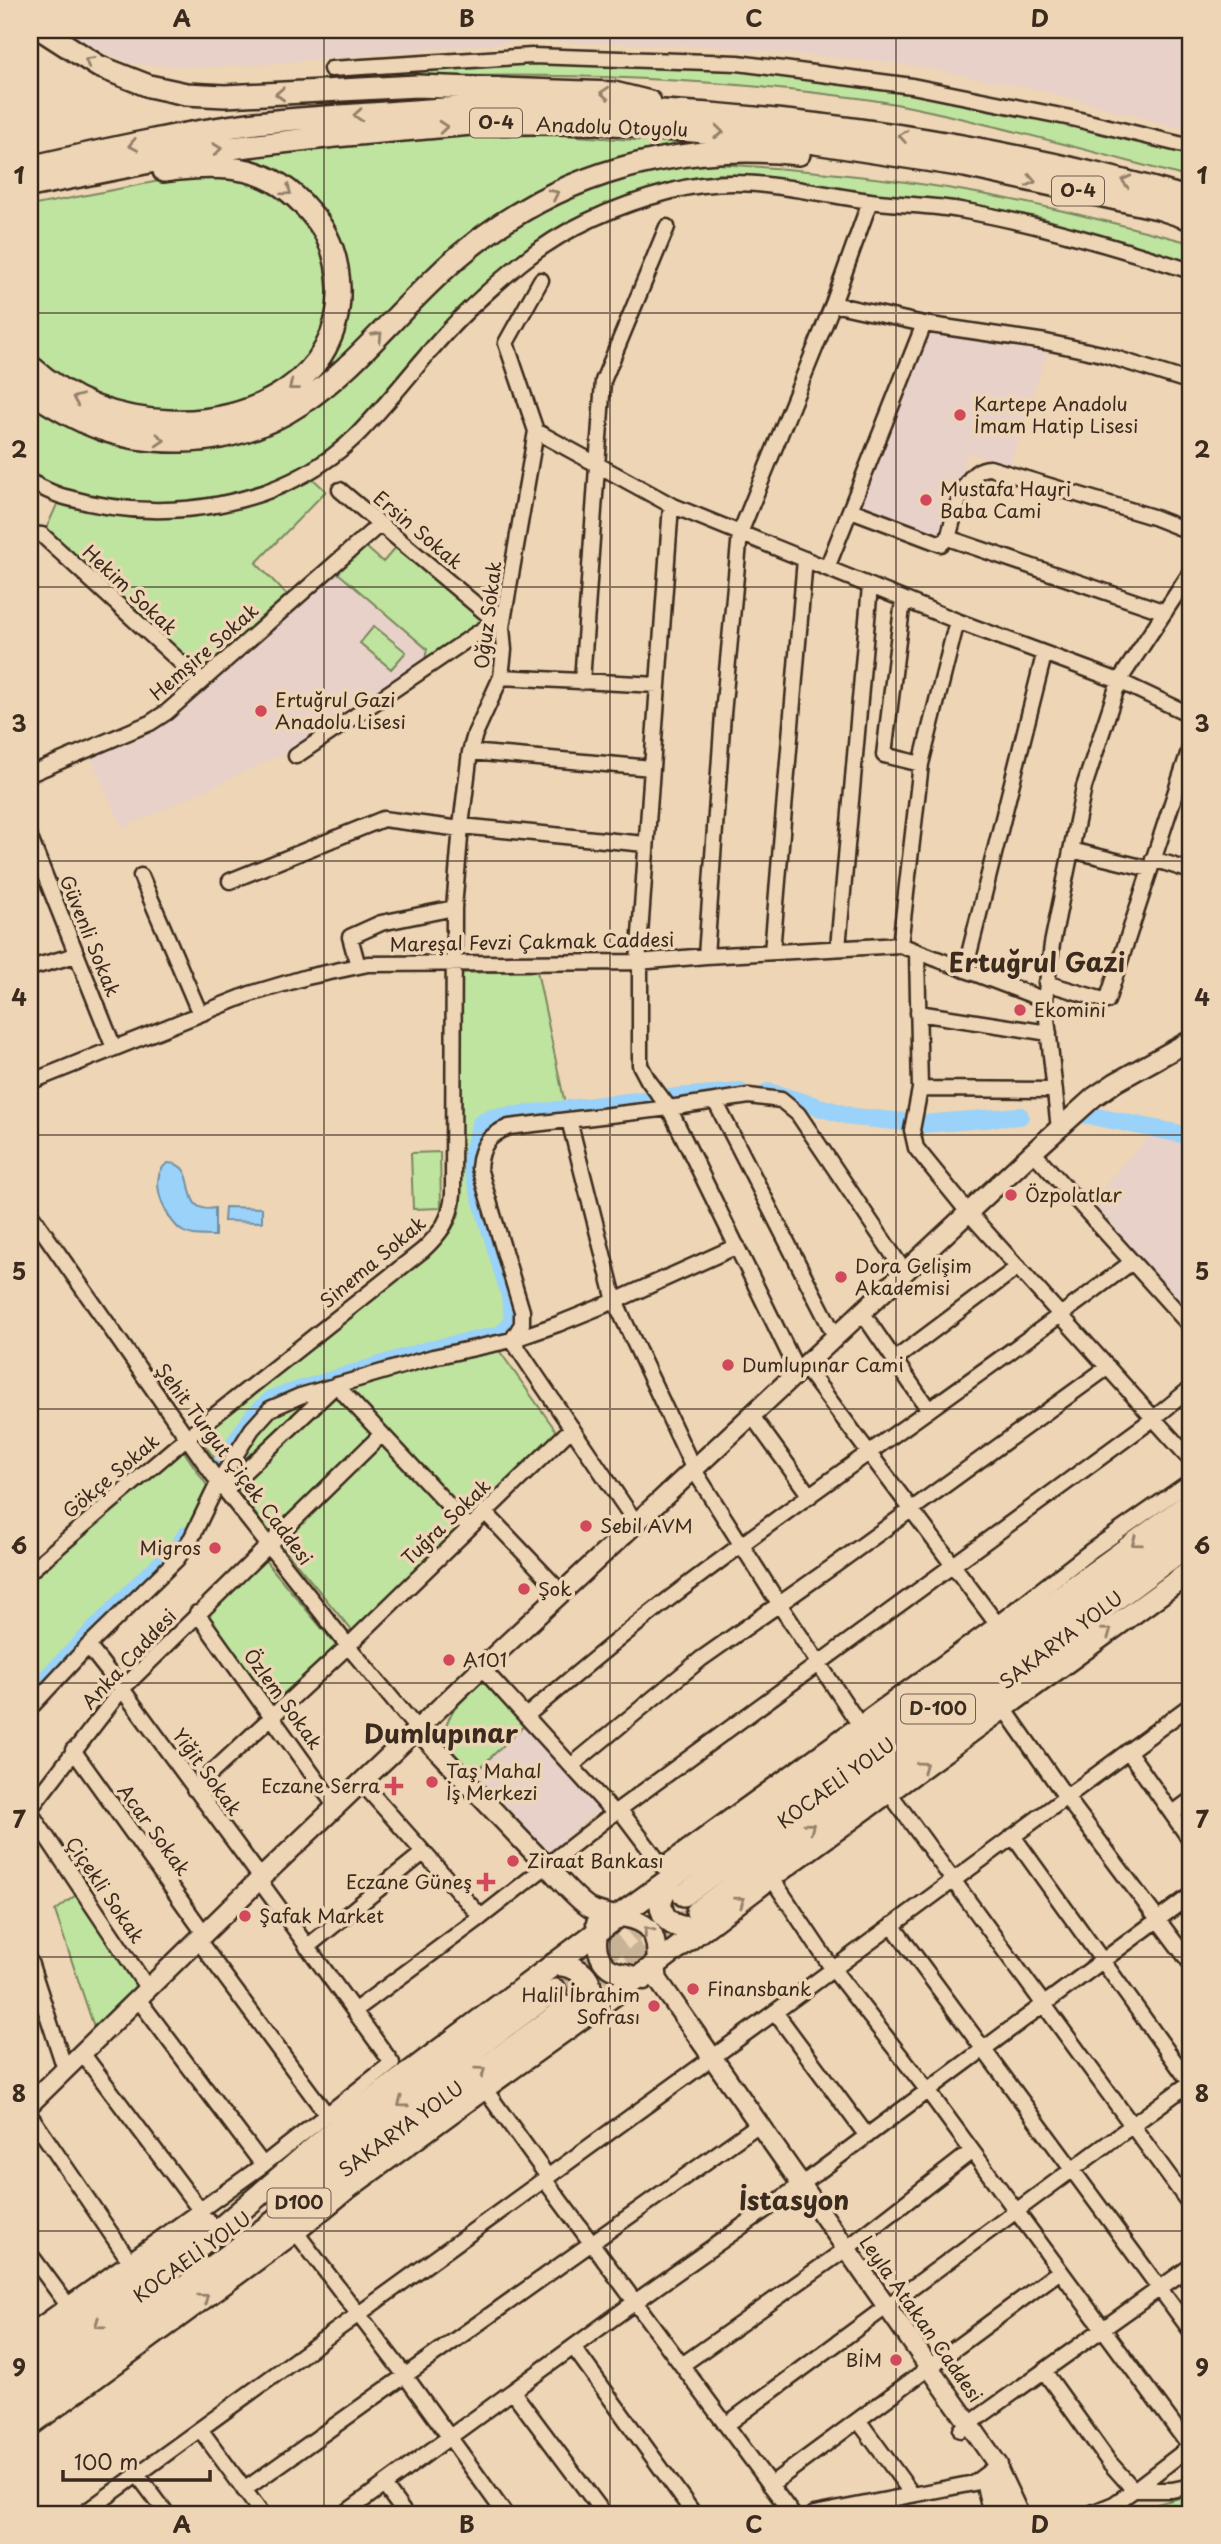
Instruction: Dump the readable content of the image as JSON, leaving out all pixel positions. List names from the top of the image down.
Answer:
{
  "streets": {
    "highway": [
      "O-4",
      "Anadolu Otoyolu",
      "SAKARYA YOLU",
      "D-100",
      "KOCAELİ YOLU",
      "D100"
    ],
    "main road": ["Leyla Atakan Caddesi"],
    "street": [
      "Ersin Sokak",
      "Hekim Sokak",
      "Oğuz Sokak",
      "Hemşire Sokak",
      "Güvenli Sokak",
      "Mareşal Fevzi Çakmak Caddesi",
      "Sinema Sokak",
      "Şehit Turgut Çiçek Caddesi",
      "Gökçe Sokak",
      "Tuğra Sokak",
      "Anka Caddesi",
      "Özlem Sokak",
      "Yiğit Sokak",
      "Acar Sokak",
      "Çiçekli Sokak"
    ]
  },
  "crossings": [
    ["Ersin Sokak", "Oğuz Sokak"],
    ["Ersin Sokak", "Hemşire Sokak"],
    ["Hekim Sokak", "Hemşire Sokak"],
    ["Oğuz Sokak", "Mareşal Fevzi Çakmak Caddesi"],
    ["Oğuz Sokak", "Sinema Sokak"],
    ["Güvenli Sokak", "Mareşal Fevzi Çakmak Caddesi"],
    ["Mareşal Fevzi Çakmak Caddesi", "Sinema Sokak"],
    ["Sinema Sokak", "Şehit Turgut Çiçek Caddesi"],
    ["Sinema Sokak", "Gökçe Sokak"],
    ["Şehit Turgut Çiçek Caddesi", "Gökçe Sokak"],
    ["Şehit Turgut Çiçek Caddesi", "Tuğra Sokak"],
    ["Şehit Turgut Çiçek Caddesi", "Anka Caddesi"],
    ["Tuğra Sokak", "Özlem Sokak"],
    ["Tuğra Sokak", "Yiğit Sokak"],
    ["SAKARYA YOLU", "KOCAELİ YOLU"],
    ["Anka Caddesi", "Özlem Sokak"],
    ["Anka Caddesi", "Yiğit Sokak"],
    ["Anka Caddesi", "Acar Sokak"],
    ["Anka Caddesi", "Çiçekli Sokak"],
    ["Yiğit Sokak", "Acar Sokak"]
  ],
  "districts": ["Ertuğrul Gazi", "Dumlupınar", "İstasyon"],
  "places": {
    "other": [
      "Kartepe Anadolu İmam Hatip Lisesi",
      "Mustafa Hayri Baba Cami",
      "Ertuğrul Gazi Anadolu Lisesi",
      "Ekomini",
      "Özpolatlar",
      "Dora Gelişim Akademisi",
      "Dumlupınar Cami",
      "Sebil AVM",
      "Migros",
      "Şok",
      "A101",
      "Taş Mahal İş Merkezi",
      "Ziraat Bankası",
      "Şafak Market",
      "Finansbank",
      "Halil İbrahim Sofrası",
      "BİM"
    ],
    "health": ["Eczane Serra", "Eczane Güneş"]
  },
  "scale_bar": "100 m",
  "grid": {
    "columns": [
      "A",
      "B",
      "C",
      "D"
    ],
    "rows": [
      "1",
      "2",
      "3",
      "4",
      "5",
      "6",
      "7",
      "8",
      "9"
    ]
  }
}
